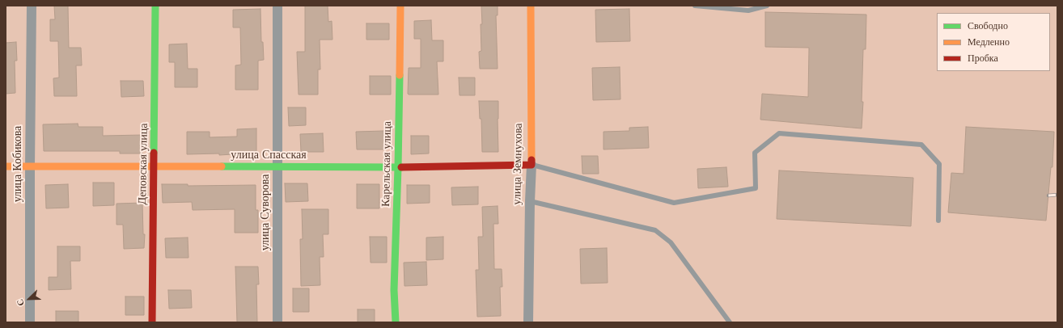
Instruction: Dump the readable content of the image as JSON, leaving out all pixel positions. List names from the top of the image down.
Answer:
{
  "streets": {
    "street": [
      "улица Спасская",
      "улица Кобикова",
      "Деповская улица",
      "Карельская улица",
      "улица Земнухова",
      "улица Суворова"
    ]
  },
  "crossings": [
    ["улица Спасская", "улица Кобикова"],
    ["улица Спасская", "Деповская улица"],
    ["улица Спасская", "Карельская улица"],
    ["улица Спасская", "улица Земнухова"],
    ["улица Спасская", "улица Суворова"]
  ],
  "legend": ["Свободно", "Медленно", "Пробка"],
  "north": "bottom left"
}
